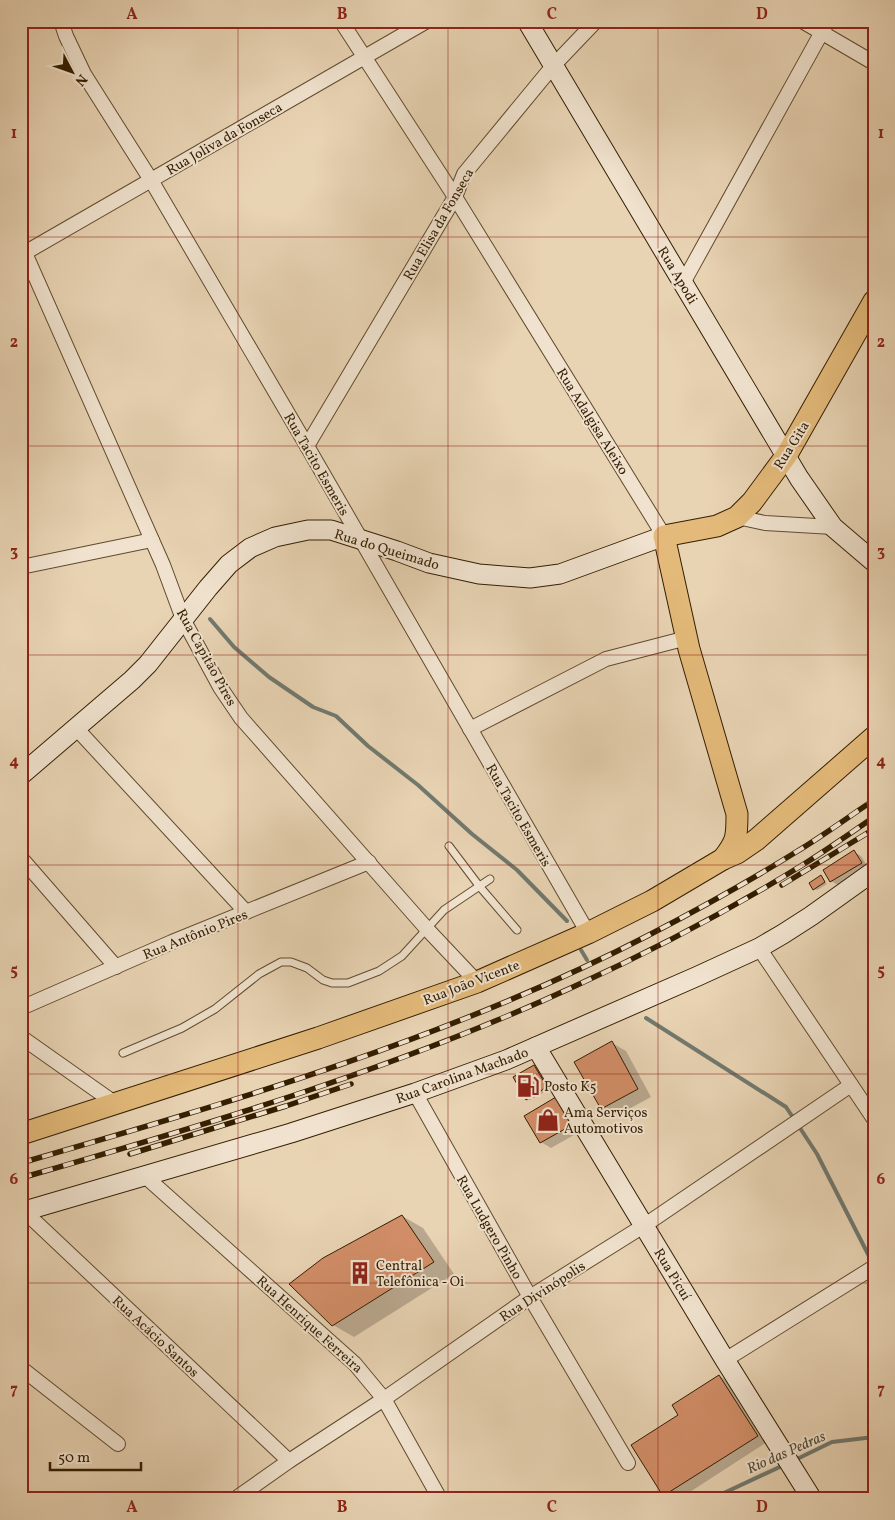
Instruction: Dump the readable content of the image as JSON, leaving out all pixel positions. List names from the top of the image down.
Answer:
{
  "streets": {
    "main road": [
      "Rua Apodi",
      "Rua Adalgisa Aleixo",
      "Rua Gita",
      "Rua do Queimado",
      "Rua João Vicente",
      "Rua Carolina Machado",
      "Rua Picuí"
    ],
    "street": [
      "Rua Joliva da Fonseca",
      "Rua Elisa da Fonseca",
      "Rua Tacito Esmeris",
      "Rua Capitão Pires",
      "Rua Antônio Pires",
      "Rua Ludgero Pinho",
      "Rua Divinópolis",
      "Rua Henrique Ferreira",
      "Rua Acácio Santos"
    ]
  },
  "crossings": [
    ["Rua Joliva da Fonseca", "Rua Adalgisa Aleixo"],
    ["Rua Joliva da Fonseca", "Rua Tacito Esmeris"],
    ["Rua Joliva da Fonseca", "Rua Capitão Pires"],
    ["Rua Elisa da Fonseca", "Rua Apodi"],
    ["Rua Elisa da Fonseca", "Rua Adalgisa Aleixo"],
    ["Rua Elisa da Fonseca", "Rua Tacito Esmeris"],
    ["Rua Apodi", "Rua Gita"],
    ["Rua Adalgisa Aleixo", "Rua Gita"],
    ["Rua Adalgisa Aleixo", "Rua do Queimado"],
    ["Rua Adalgisa Aleixo", "Rua João Vicente"],
    ["Rua Gita", "Rua do Queimado"],
    ["Rua Tacito Esmeris", "Rua do Queimado"],
    ["Rua Tacito Esmeris", "Rua João Vicente"],
    ["Rua do Queimado", "Rua Capitão Pires"],
    ["Rua Capitão Pires", "Rua Antônio Pires"],
    ["Rua Capitão Pires", "Rua João Vicente"],
    ["Rua Carolina Machado", "Rua Ludgero Pinho"],
    ["Rua Carolina Machado", "Rua Picuí"],
    ["Rua Carolina Machado", "Rua Henrique Ferreira"],
    ["Rua Carolina Machado", "Rua Acácio Santos"],
    ["Rua Ludgero Pinho", "Rua Divinópolis"],
    ["Rua Picuí", "Rua Divinópolis"],
    ["Rua Divinópolis", "Rua Henrique Ferreira"],
    ["Rua Divinópolis", "Rua Acácio Santos"]
  ],
  "water": ["Rio das Pedras"],
  "places": {
    "fuel station": ["Posto K5"],
    "shop": ["Ama Serviços Automotivos"],
    "building": ["Central Telefônica - Oi"]
  },
  "scale_bar": "50 m",
  "north": "bottom right",
  "grid": {
    "columns": [
      "A",
      "B",
      "C",
      "D"
    ],
    "rows": [
      "1",
      "2",
      "3",
      "4",
      "5",
      "6",
      "7"
    ]
  }
}
